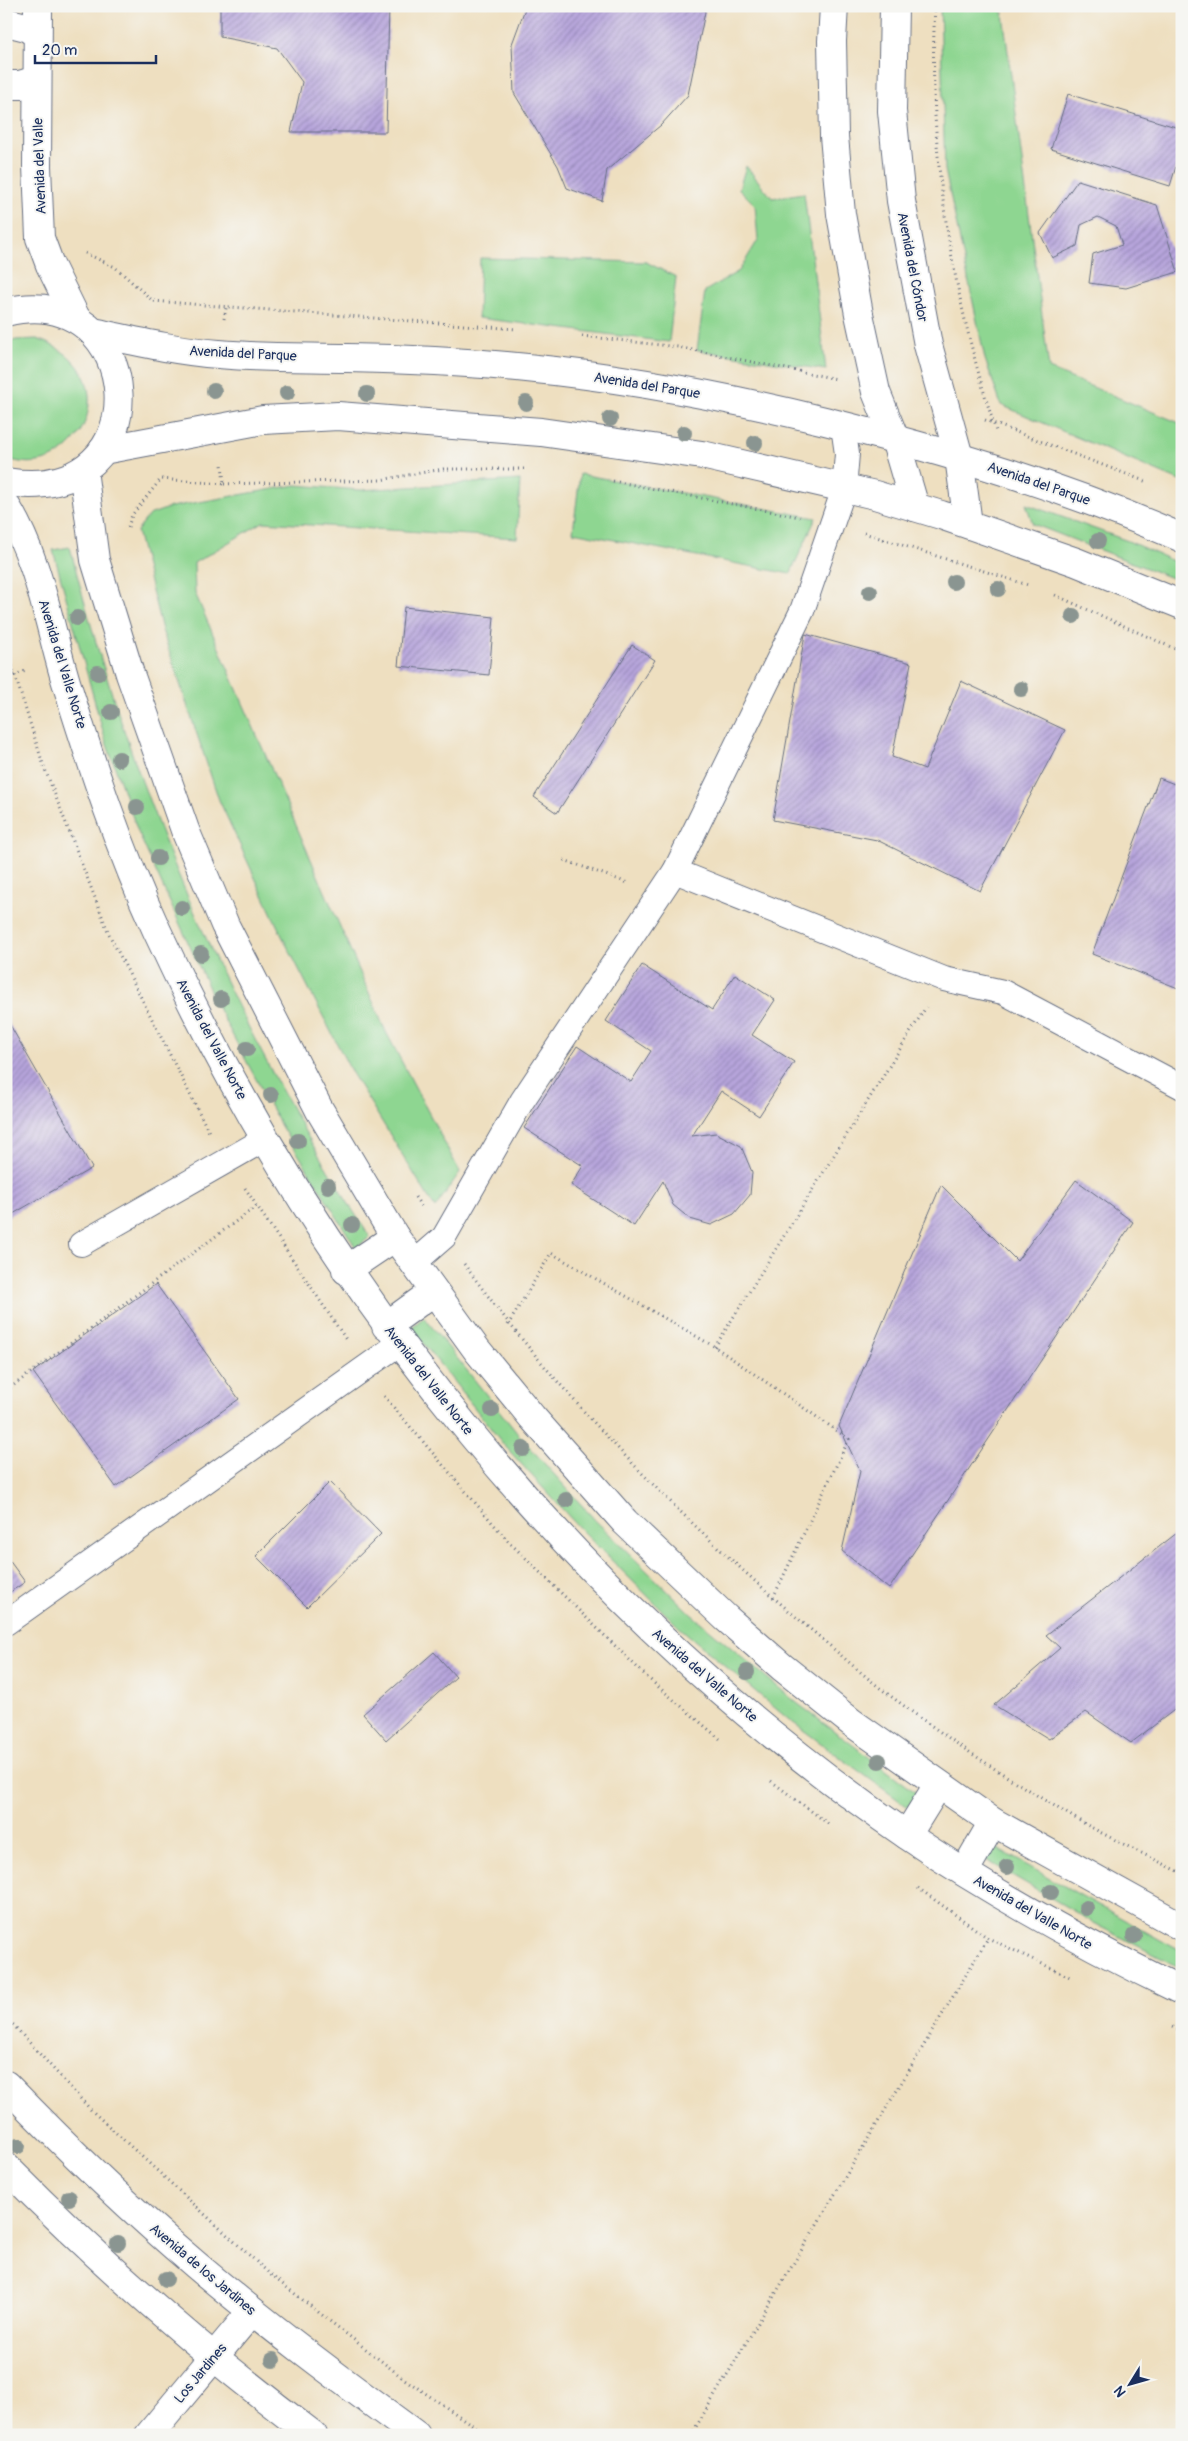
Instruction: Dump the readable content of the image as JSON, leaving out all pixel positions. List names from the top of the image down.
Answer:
{
  "streets": {
    "street": [
      "Avenida del Valle",
      "Avenida del Cóndor",
      "Avenida del Parque",
      "Avenida del Valle Norte",
      "Avenida de los Jardines",
      "Los Jardines"
    ]
  },
  "crossings": [
    ["Avenida del Valle", "Avenida del Parque"],
    ["Avenida del Cóndor", "Avenida del Parque"],
    ["Avenida de los Jardines", "Los Jardines"]
  ],
  "scale_bar": "20 m",
  "north": "bottom left"
}
